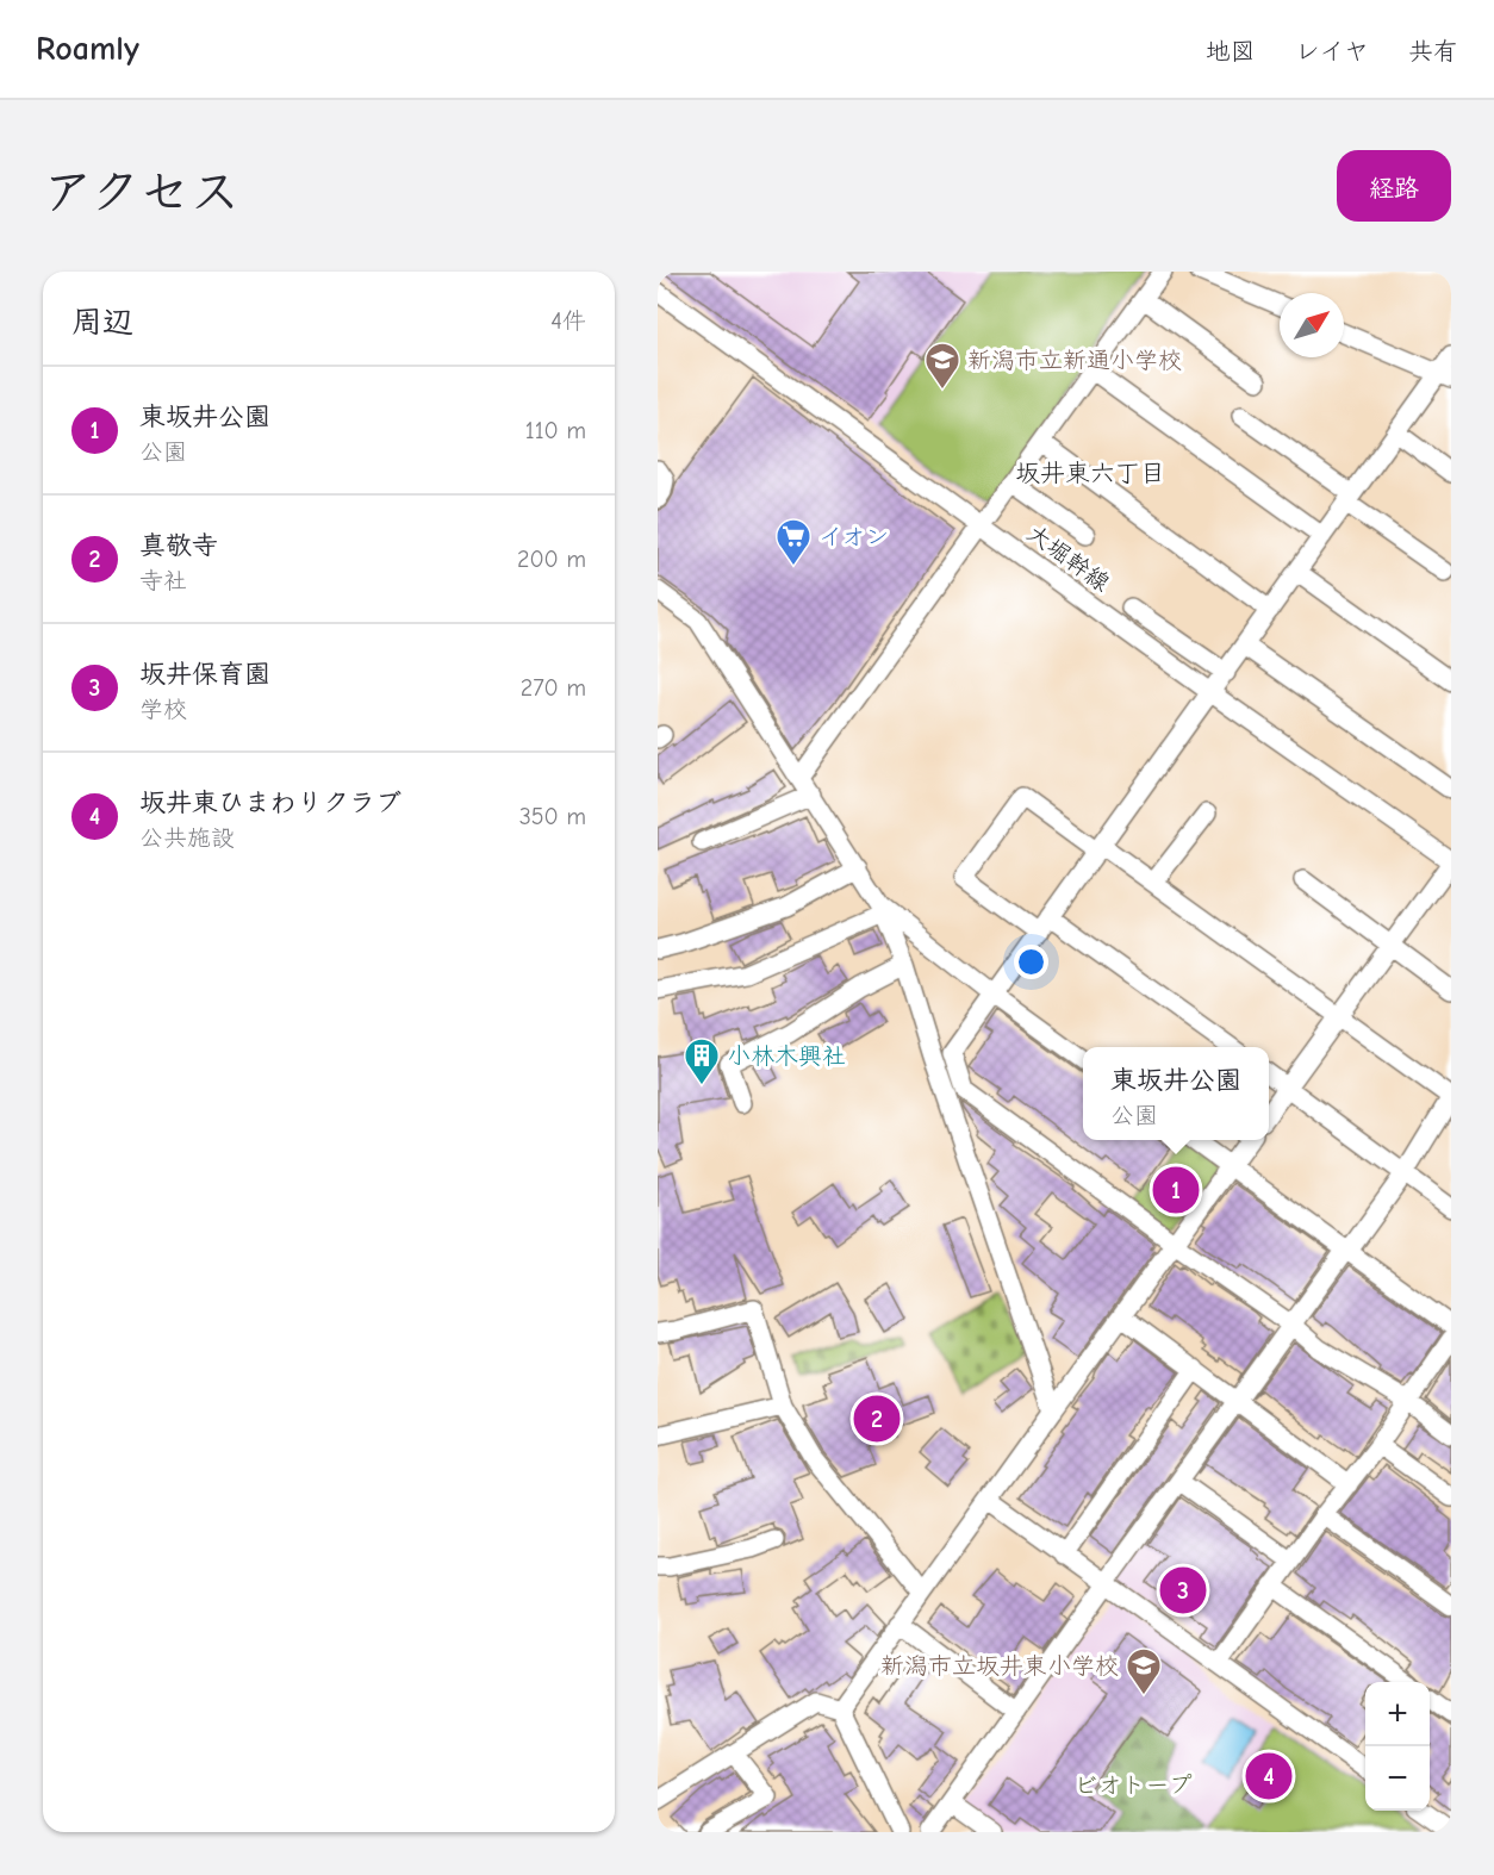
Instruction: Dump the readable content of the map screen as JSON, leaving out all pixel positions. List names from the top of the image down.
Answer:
{
  "streets": {
    "street": ["大堀幹線"]
  },
  "districts": ["坂井東六丁目"],
  "parks": ["ビオトープ"],
  "places": {
    "school or university": ["新潟市立新通小学校", "新潟市立坂井東小学校"],
    "supermarket": ["イオン"],
    "building": ["小林木興社"]
  },
  "north": "top right",
  "page": {
    "header": "Roamly",
    "nav": ["地図", "レイヤ", "共有"],
    "title": "アクセス",
    "buttons": "経路",
    "heading": ["周辺", "4件"],
    "list": [
      {
        "mark": "1",
        "name": "東坂井公園",
        "note": "公園",
        "value": "110 m"
      },
      {
        "mark": "2",
        "name": "真敬寺",
        "note": "寺社",
        "value": "200 m"
      },
      {
        "mark": "3",
        "name": "坂井保育園",
        "note": "学校",
        "value": "270 m"
      },
      {
        "mark": "4",
        "name": "坂井東ひまわりクラブ",
        "note": "公共施設",
        "value": "350 m"
      }
    ],
    "popup": ["東坂井公園", "公園"],
    "pins": [
      "1",
      "2",
      "3",
      "4"
    ],
    "map_buttons": ["+", "−"]
  }
}
